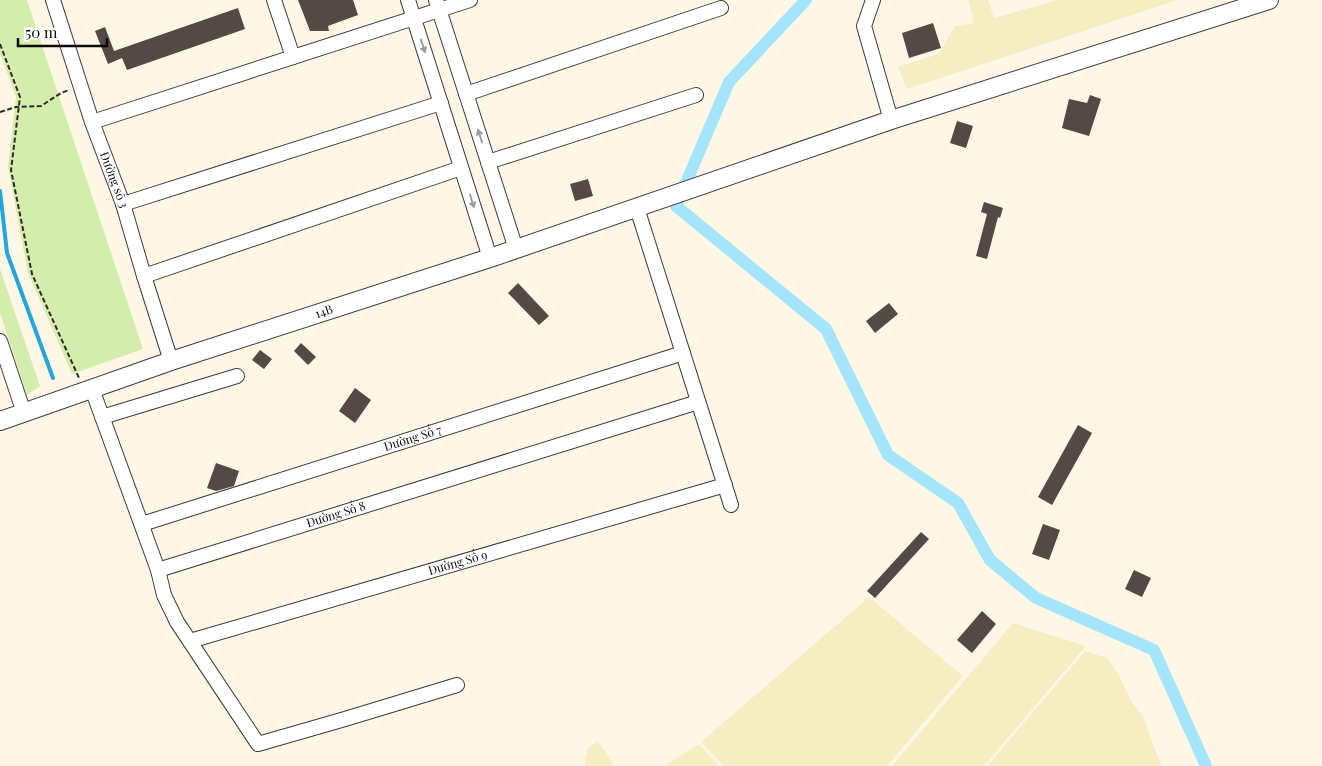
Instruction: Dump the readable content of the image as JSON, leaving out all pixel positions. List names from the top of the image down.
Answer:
{
  "streets": {
    "street": [
      "Đường số 3",
      "14B",
      "Đường Số 7",
      "Đường Số 8",
      "Đường Số 9"
    ]
  },
  "crossings": [
    ["Đường số 3", "14B"]
  ],
  "scale_bar": "50 m"
}
